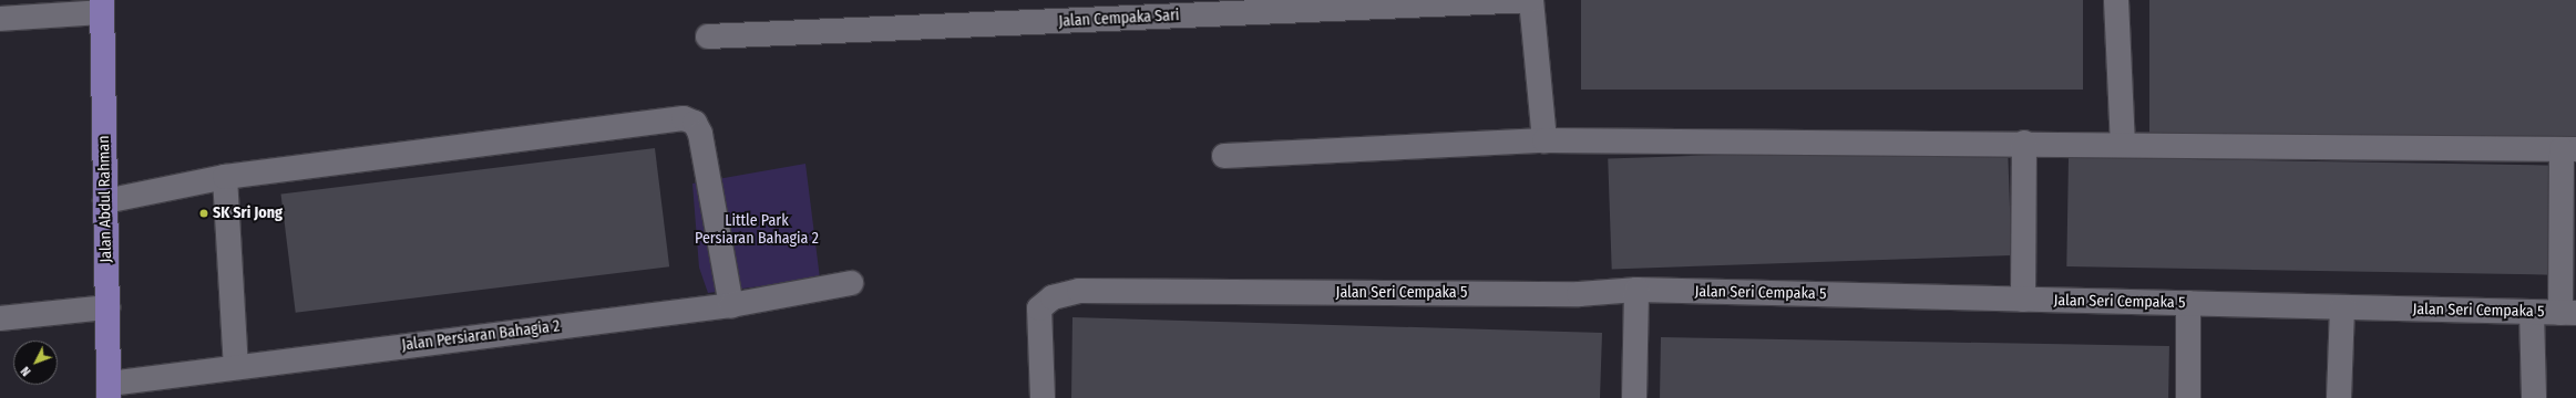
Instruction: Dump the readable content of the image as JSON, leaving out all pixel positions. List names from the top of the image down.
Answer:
{
  "streets": {
    "main road": ["Jalan Abdul Rahman"],
    "street": ["Jalan Cempaka Sari", "Jalan Seri Cempaka 5", "Jalan Persiaran Bahagia 2"]
  },
  "crossings": [
    ["Jalan Abdul Rahman", "Jalan Persiaran Bahagia 2"]
  ],
  "parks": ["Little Park Persiaran Bahagia 2"],
  "places": ["SK Sri Jong"],
  "north": "bottom left"
}
